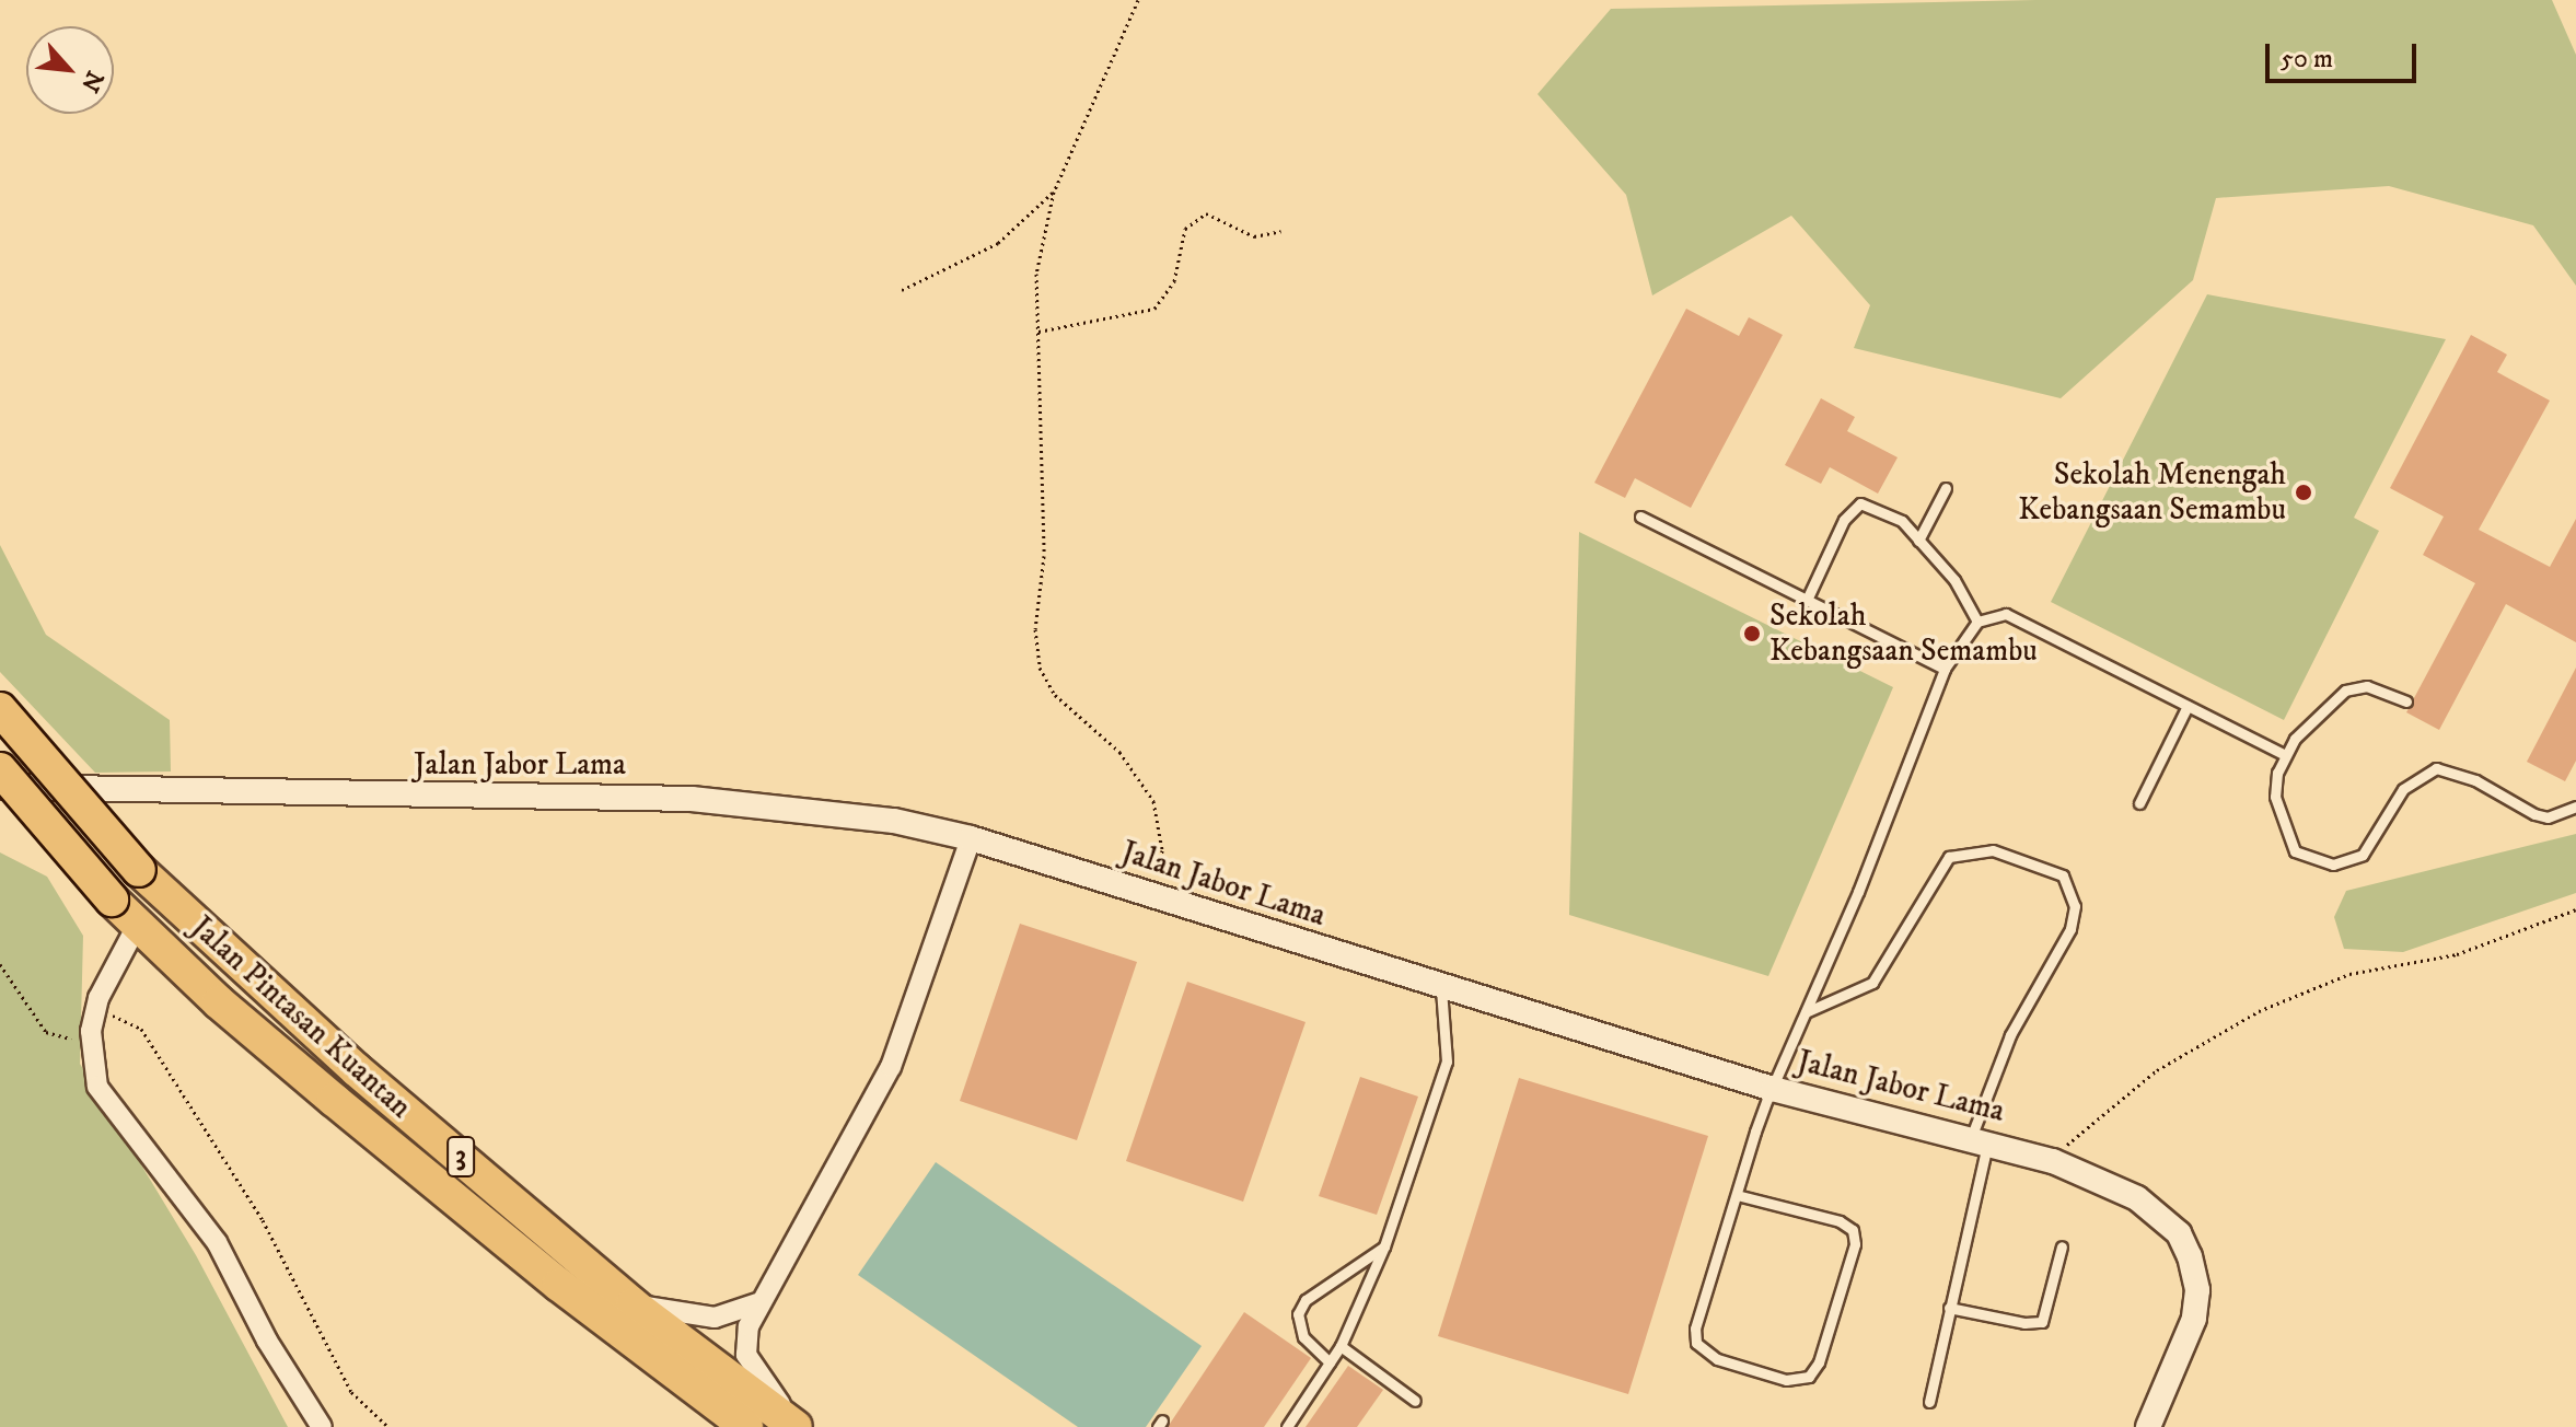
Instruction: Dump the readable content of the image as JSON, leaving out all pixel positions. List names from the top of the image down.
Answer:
{
  "streets": {
    "highway": ["Jalan Pintasan Kuantan", "3"],
    "street": ["Jalan Jabor Lama"]
  },
  "places": ["Sekolah Menengah Kebangsaan Semambu", "Sekolah Kebangsaan Semambu"],
  "scale_bar": "50 m",
  "north": "bottom right"
}
